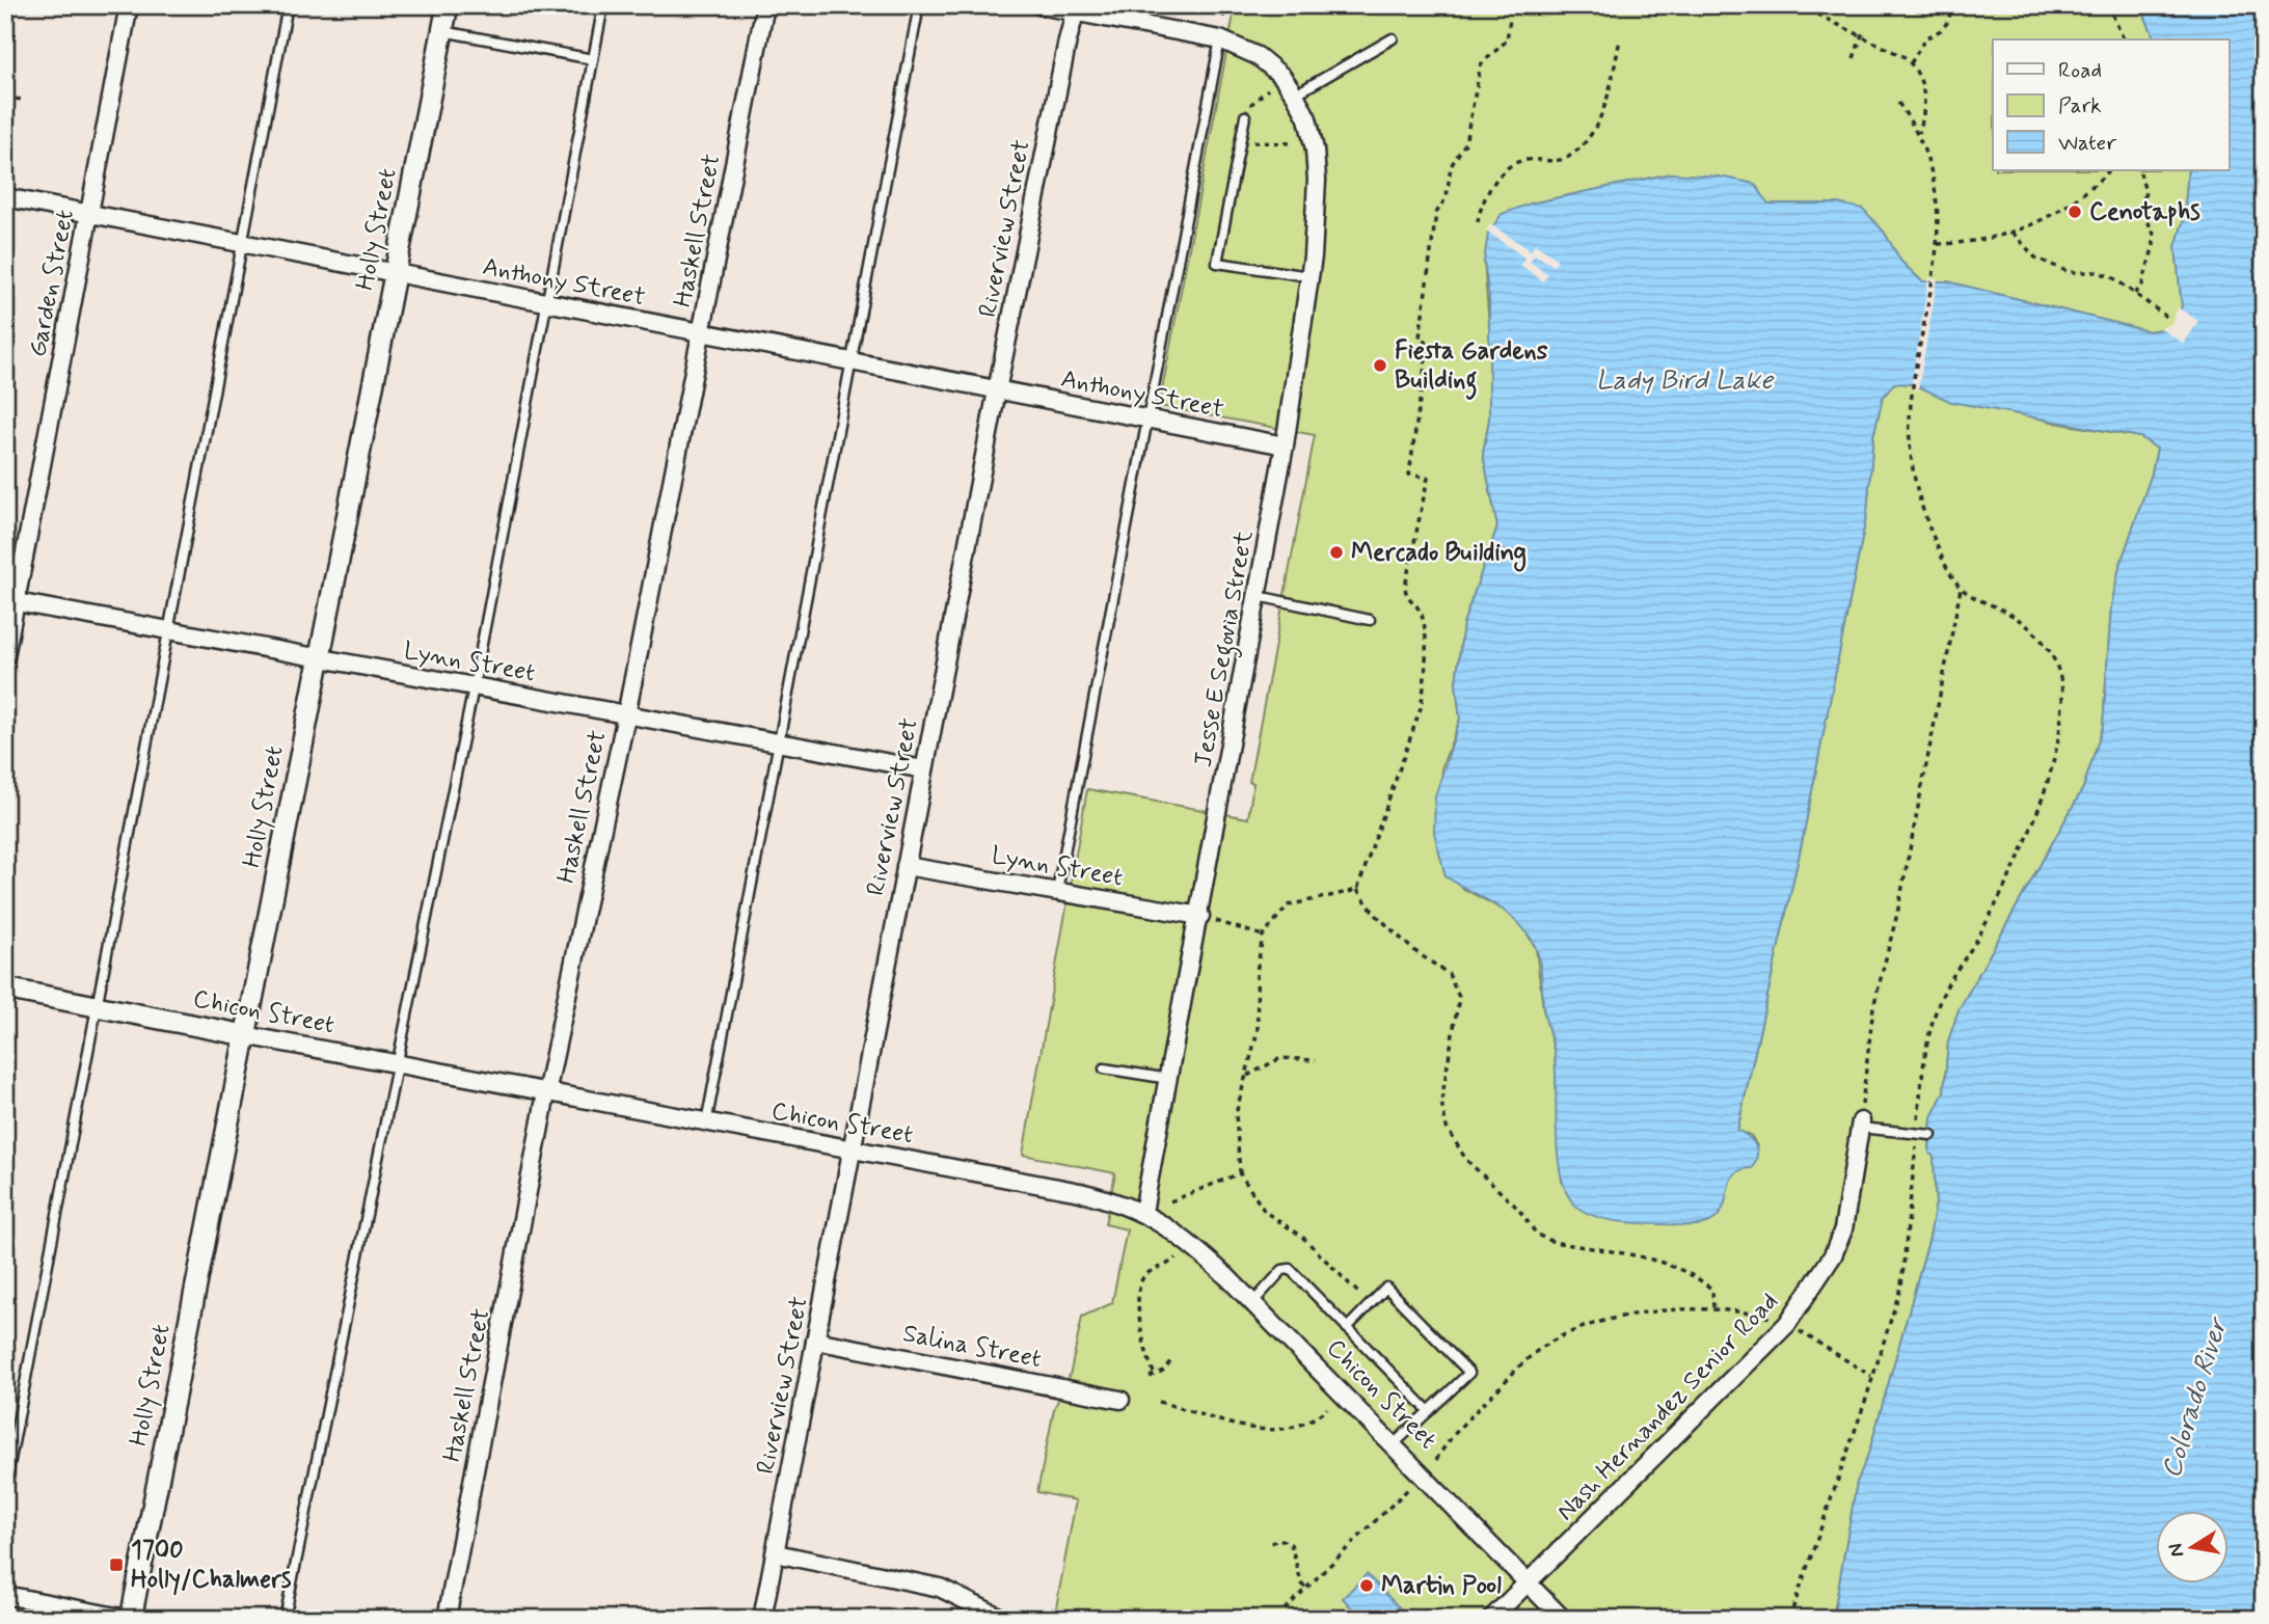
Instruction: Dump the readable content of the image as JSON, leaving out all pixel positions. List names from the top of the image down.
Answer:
{
  "streets": {
    "street": [
      "Riverview Street",
      "Holly Street",
      "Haskell Street",
      "Anthony Street",
      "Garden Street",
      "Jesse E Segovia Street",
      "Lynn Street",
      "Chicon Street",
      "Salina Street",
      "Nash Hernandez Senior Road"
    ]
  },
  "crossings": [
    ["Riverview Street", "Anthony Street"],
    ["Riverview Street", "Jesse E Segovia Street"],
    ["Riverview Street", "Lynn Street"],
    ["Riverview Street", "Chicon Street"],
    ["Riverview Street", "Salina Street"],
    ["Holly Street", "Anthony Street"],
    ["Holly Street", "Lynn Street"],
    ["Holly Street", "Chicon Street"],
    ["Haskell Street", "Anthony Street"],
    ["Haskell Street", "Lynn Street"],
    ["Haskell Street", "Chicon Street"],
    ["Anthony Street", "Garden Street"],
    ["Anthony Street", "Jesse E Segovia Street"],
    ["Garden Street", "Lynn Street"],
    ["Jesse E Segovia Street", "Lynn Street"],
    ["Jesse E Segovia Street", "Chicon Street"],
    ["Chicon Street", "Nash Hernandez Senior Road"]
  ],
  "water": ["Lady Bird Lake", "Colorado River"],
  "places": {
    "other": [
      "Cenotaphs",
      "Fiesta Gardens Building",
      "Mercado Building",
      "Martin Pool"
    ],
    "transit": ["1700 Holly/Chalmers"]
  },
  "legend": ["Road", "Park", "Water"],
  "north": "left"
}
